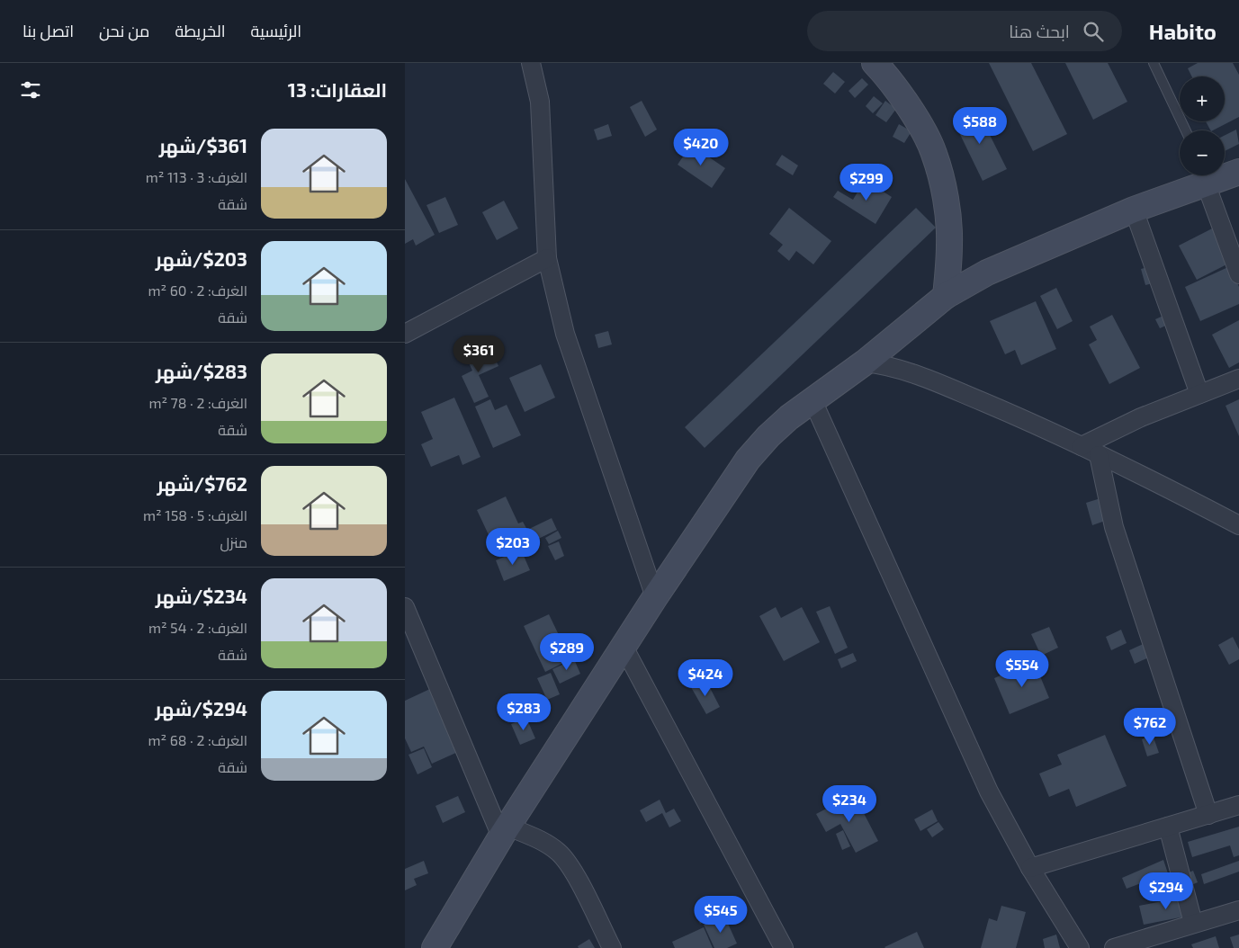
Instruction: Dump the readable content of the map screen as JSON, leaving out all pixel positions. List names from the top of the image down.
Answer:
{
  "page": {
    "header": "Habito",
    "search": "ابحث هنا",
    "nav": [
      "الرئيسية",
      "الخريطة",
      "من نحن",
      "اتصل بنا"
    ],
    "heading": "العقارات: 13",
    "map_buttons": ["+", "−"],
    "price": [
      "$588",
      "$420",
      "$299",
      "$361",
      "$203",
      "$289",
      "$554",
      "$424",
      "$283",
      "$762",
      "$234",
      "$294",
      "$545"
    ],
    "list": [
      {
        "name": "$361/شهر",
        "note": "الغرف: 3 · 113 m² · شقة"
      },
      {
        "name": "$203/شهر",
        "note": "الغرف: 2 · 60 m² · شقة"
      },
      {
        "name": "$283/شهر",
        "note": "الغرف: 2 · 78 m² · شقة"
      },
      {
        "name": "$762/شهر",
        "note": "الغرف: 5 · 158 m² · منزل"
      },
      {
        "name": "$234/شهر",
        "note": "الغرف: 2 · 54 m² · شقة"
      },
      {
        "name": "$294/شهر",
        "note": "الغرف: 2 · 68 m² · شقة"
      }
    ]
  }
}
